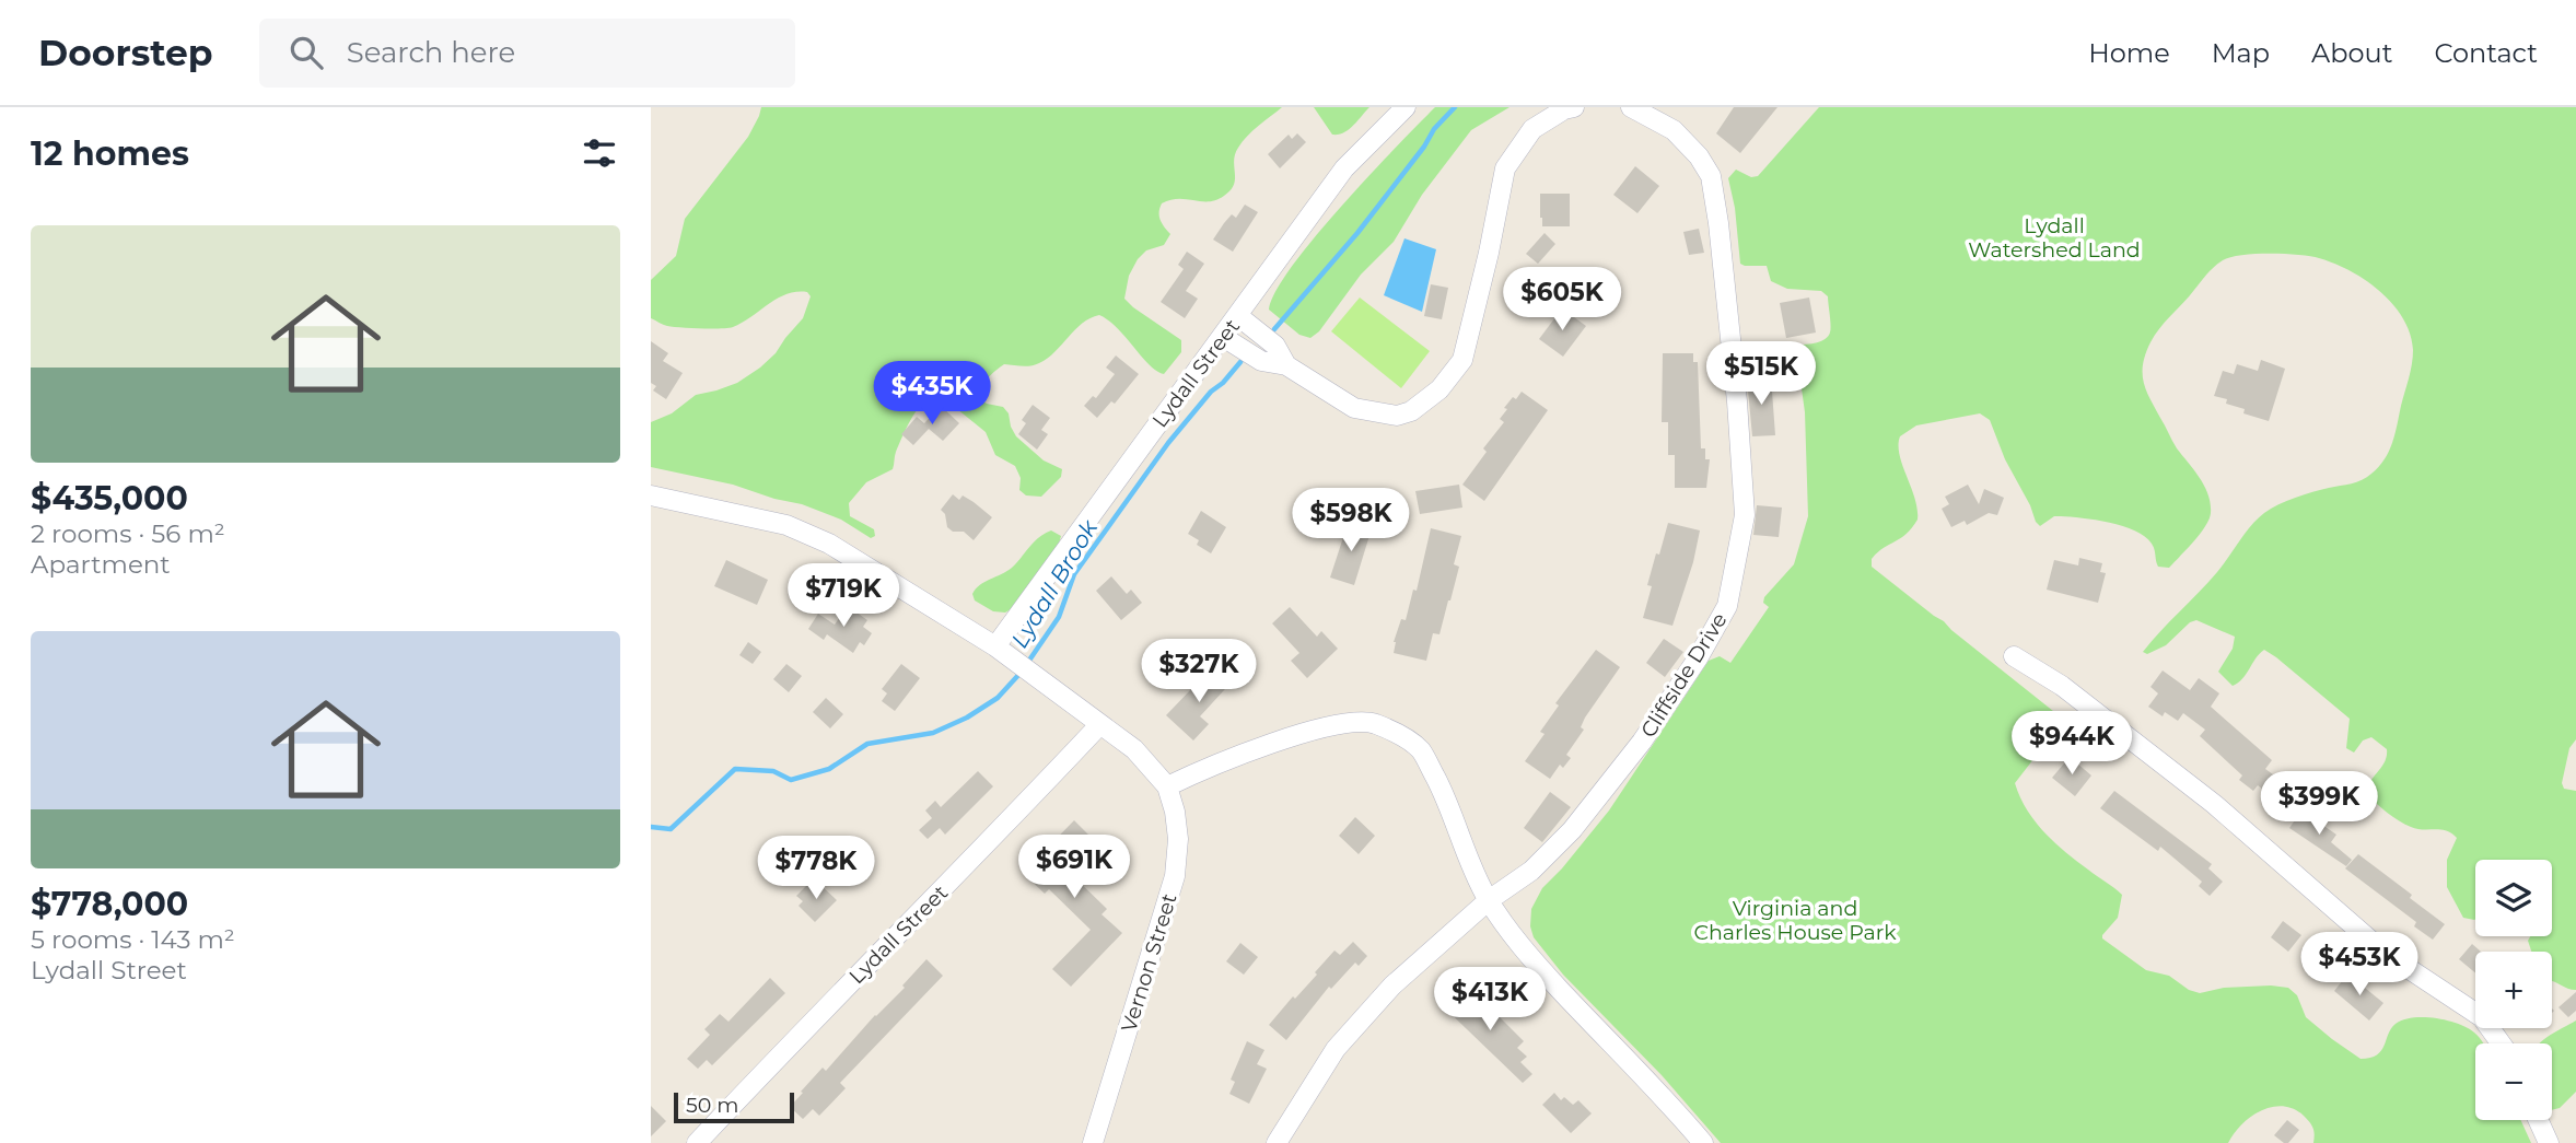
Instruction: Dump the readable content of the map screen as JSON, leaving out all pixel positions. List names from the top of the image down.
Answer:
{
  "streets": {
    "street": ["Lydall Street", "Cliffside Drive", "Vernon Street"]
  },
  "crossings": [
    ["Lydall Street", "Vernon Street"]
  ],
  "water": ["Lydall Brook"],
  "parks": ["Lydall Watershed Land", "Virginia and Charles House Park"],
  "scale_bar": "50 m",
  "page": {
    "header": "Doorstep",
    "search": "Search here",
    "nav": [
      "Home",
      "Map",
      "About",
      "Contact"
    ],
    "heading": "12 homes",
    "list": [
      {
        "name": "$435,000",
        "note": "2 rooms · 56 m² · Apartment"
      },
      {
        "name": "$778,000",
        "note": "5 rooms · 143 m² · Lydall Street"
      }
    ],
    "price": [
      "$605K",
      "$515K",
      "$435K",
      "$598K",
      "$719K",
      "$327K",
      "$944K",
      "$399K",
      "$691K",
      "$778K",
      "$453K",
      "$413K"
    ],
    "map_buttons": ["+", "−"],
    "scale": "50 m"
  }
}
